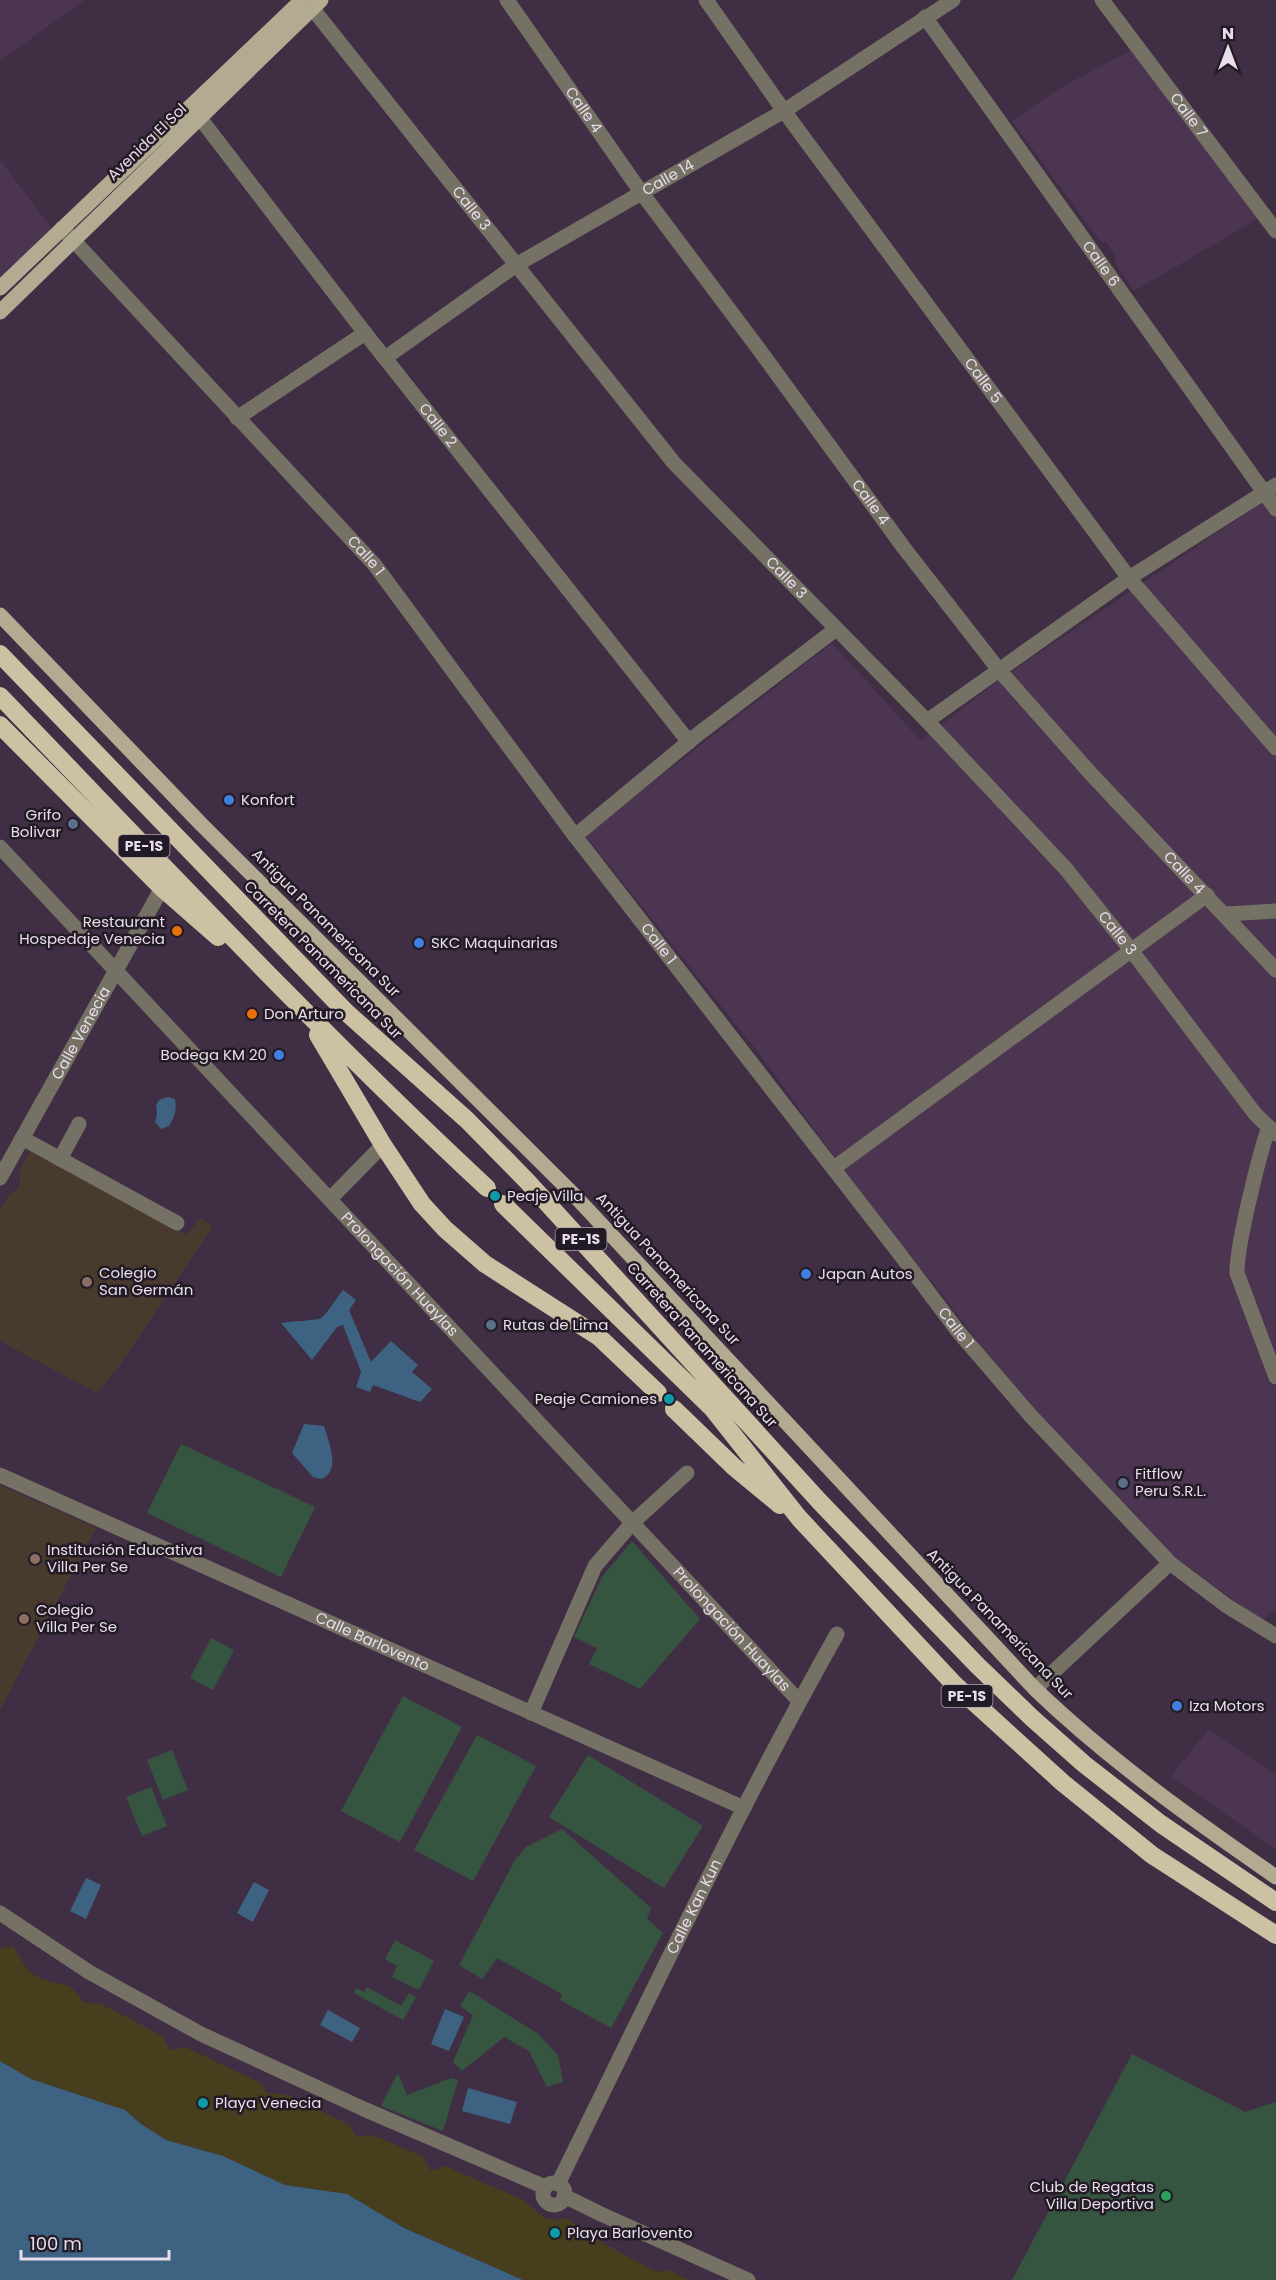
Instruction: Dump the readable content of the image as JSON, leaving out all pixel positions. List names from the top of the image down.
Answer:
{
  "streets": {
    "highway": ["PE-1S", "Carretera Panamericana Sur"],
    "main road": ["Avenida El Sol", "Antigua Panamericana Sur"],
    "street": [
      "Calle 4",
      "Calle 7",
      "Calle 14",
      "Calle 3",
      "Calle 6",
      "Calle 5",
      "Calle 2",
      "Calle 1",
      "Calle Venecia",
      "Prolongación Huaylas",
      "Calle Barlovento",
      "Calle Kan Kun"
    ]
  },
  "crossings": [
    ["Calle 4", "Calle 14"],
    ["Avenida El Sol", "Calle 3"],
    ["Avenida El Sol", "Calle 2"],
    ["Avenida El Sol", "Calle 1"],
    ["Calle 14", "Calle 3"],
    ["Calle 14", "Calle 6"],
    ["Calle 14", "Calle 5"],
    ["Calle 14", "Calle 2"],
    ["Calle Venecia", "Prolongación Huaylas"],
    ["Prolongación Huaylas", "Calle Kan Kun"],
    ["Calle Barlovento", "Calle Kan Kun"]
  ],
  "places": [
    "Konfort",
    "Grifo Bolivar",
    "Restaurant Hospedaje Venecia",
    "SKC Maquinarias",
    "Don Arturo",
    "Bodega KM 20",
    "Peaje Villa",
    "Japan Autos",
    "Colegio San Germán",
    "Rutas de Lima",
    "Peaje Camiones",
    "Fitflow Peru S.R.L.",
    "Institución Educativa Villa Per Se",
    "Colegio Villa Per Se",
    "Iza Motors",
    "Playa Venecia",
    "Club de Regatas Villa Deportiva",
    "Playa Barlovento"
  ],
  "scale_bar": "100 m",
  "north": "top"
}
